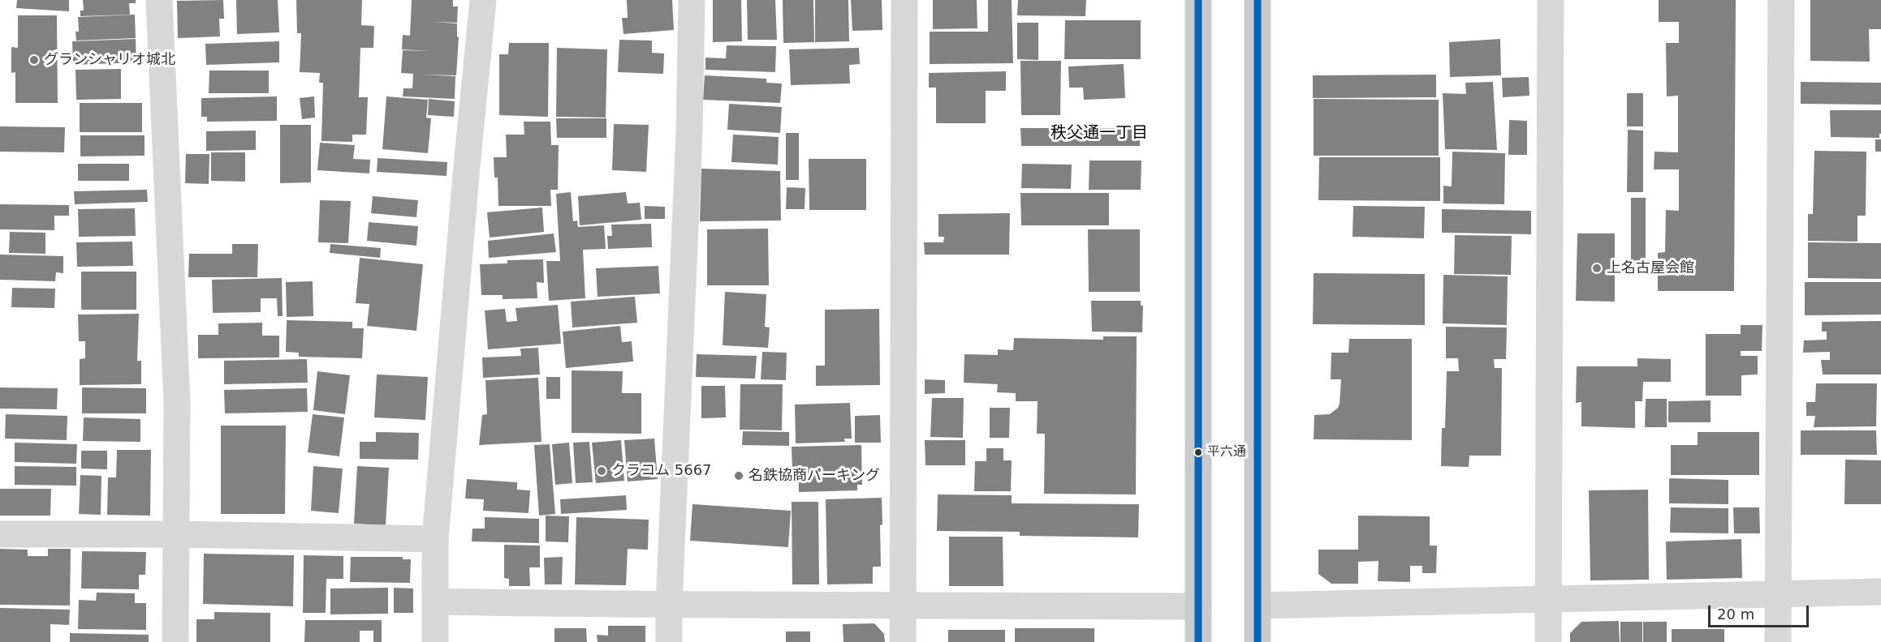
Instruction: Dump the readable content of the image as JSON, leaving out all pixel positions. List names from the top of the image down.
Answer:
{
  "districts": ["秩父通一丁目"],
  "places": [
    "グランシャリオ城北",
    "上名古屋会館",
    "平六通",
    "クラコム 5667",
    "名鉄協商パーキング"
  ],
  "scale_bar": "20 m"
}
